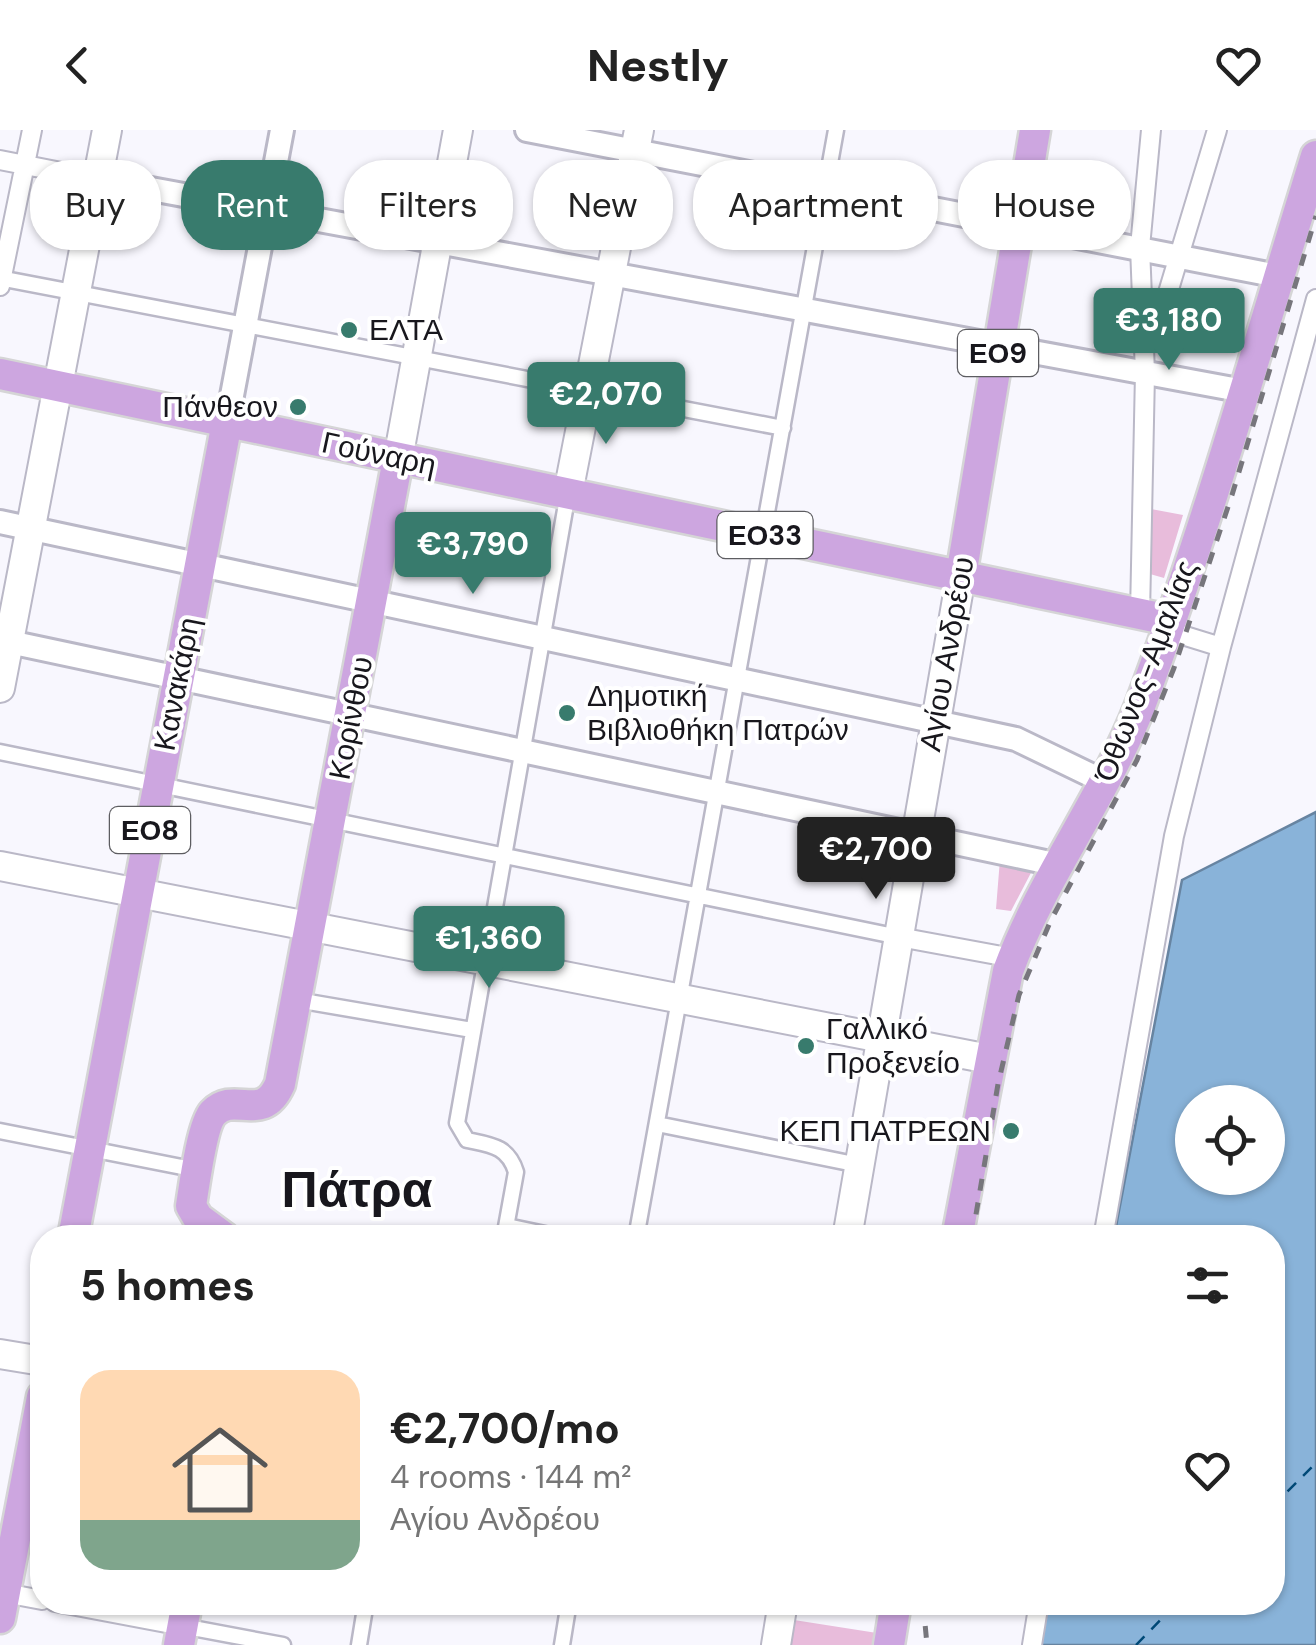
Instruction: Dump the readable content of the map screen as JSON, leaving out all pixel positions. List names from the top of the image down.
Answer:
{
  "streets": {
    "main road": [
      "ΕΟ9",
      "Γούναρη",
      "ΕΟ33",
      "Αγίου Ανδρέου",
      "Όθωνος-Αμαλίας",
      "Κανακάρη",
      "Κορίνθου",
      "ΕΟ8"
    ]
  },
  "crossings": [
    ["Γούναρη", "Αγίου Ανδρέου"],
    ["Γούναρη", "Όθωνος-Αμαλίας"],
    ["Γούναρη", "Κανακάρη"],
    ["Γούναρη", "Κορίνθου"]
  ],
  "districts": ["Πάτρα"],
  "places": [
    "ΕΛΤΑ",
    "Πάνθεον",
    "Δημοτική Βιβλιοθήκη Πατρών",
    "Γαλλικό Προξενείο",
    "ΚΕΠ ΠΑΤΡΕΩΝ"
  ],
  "page": {
    "header": "Nestly",
    "chip": [
      "Buy",
      "Rent",
      "Filters",
      "New",
      "Apartment",
      "House"
    ],
    "price": [
      "€3,180",
      "€2,070",
      "€3,790",
      "€2,700",
      "€1,360"
    ],
    "heading": "5 homes",
    "list": [
      {
        "name": "€2,700/mo",
        "note": "4 rooms · 144 m² · Αγίου Ανδρέου"
      }
    ]
  }
}
